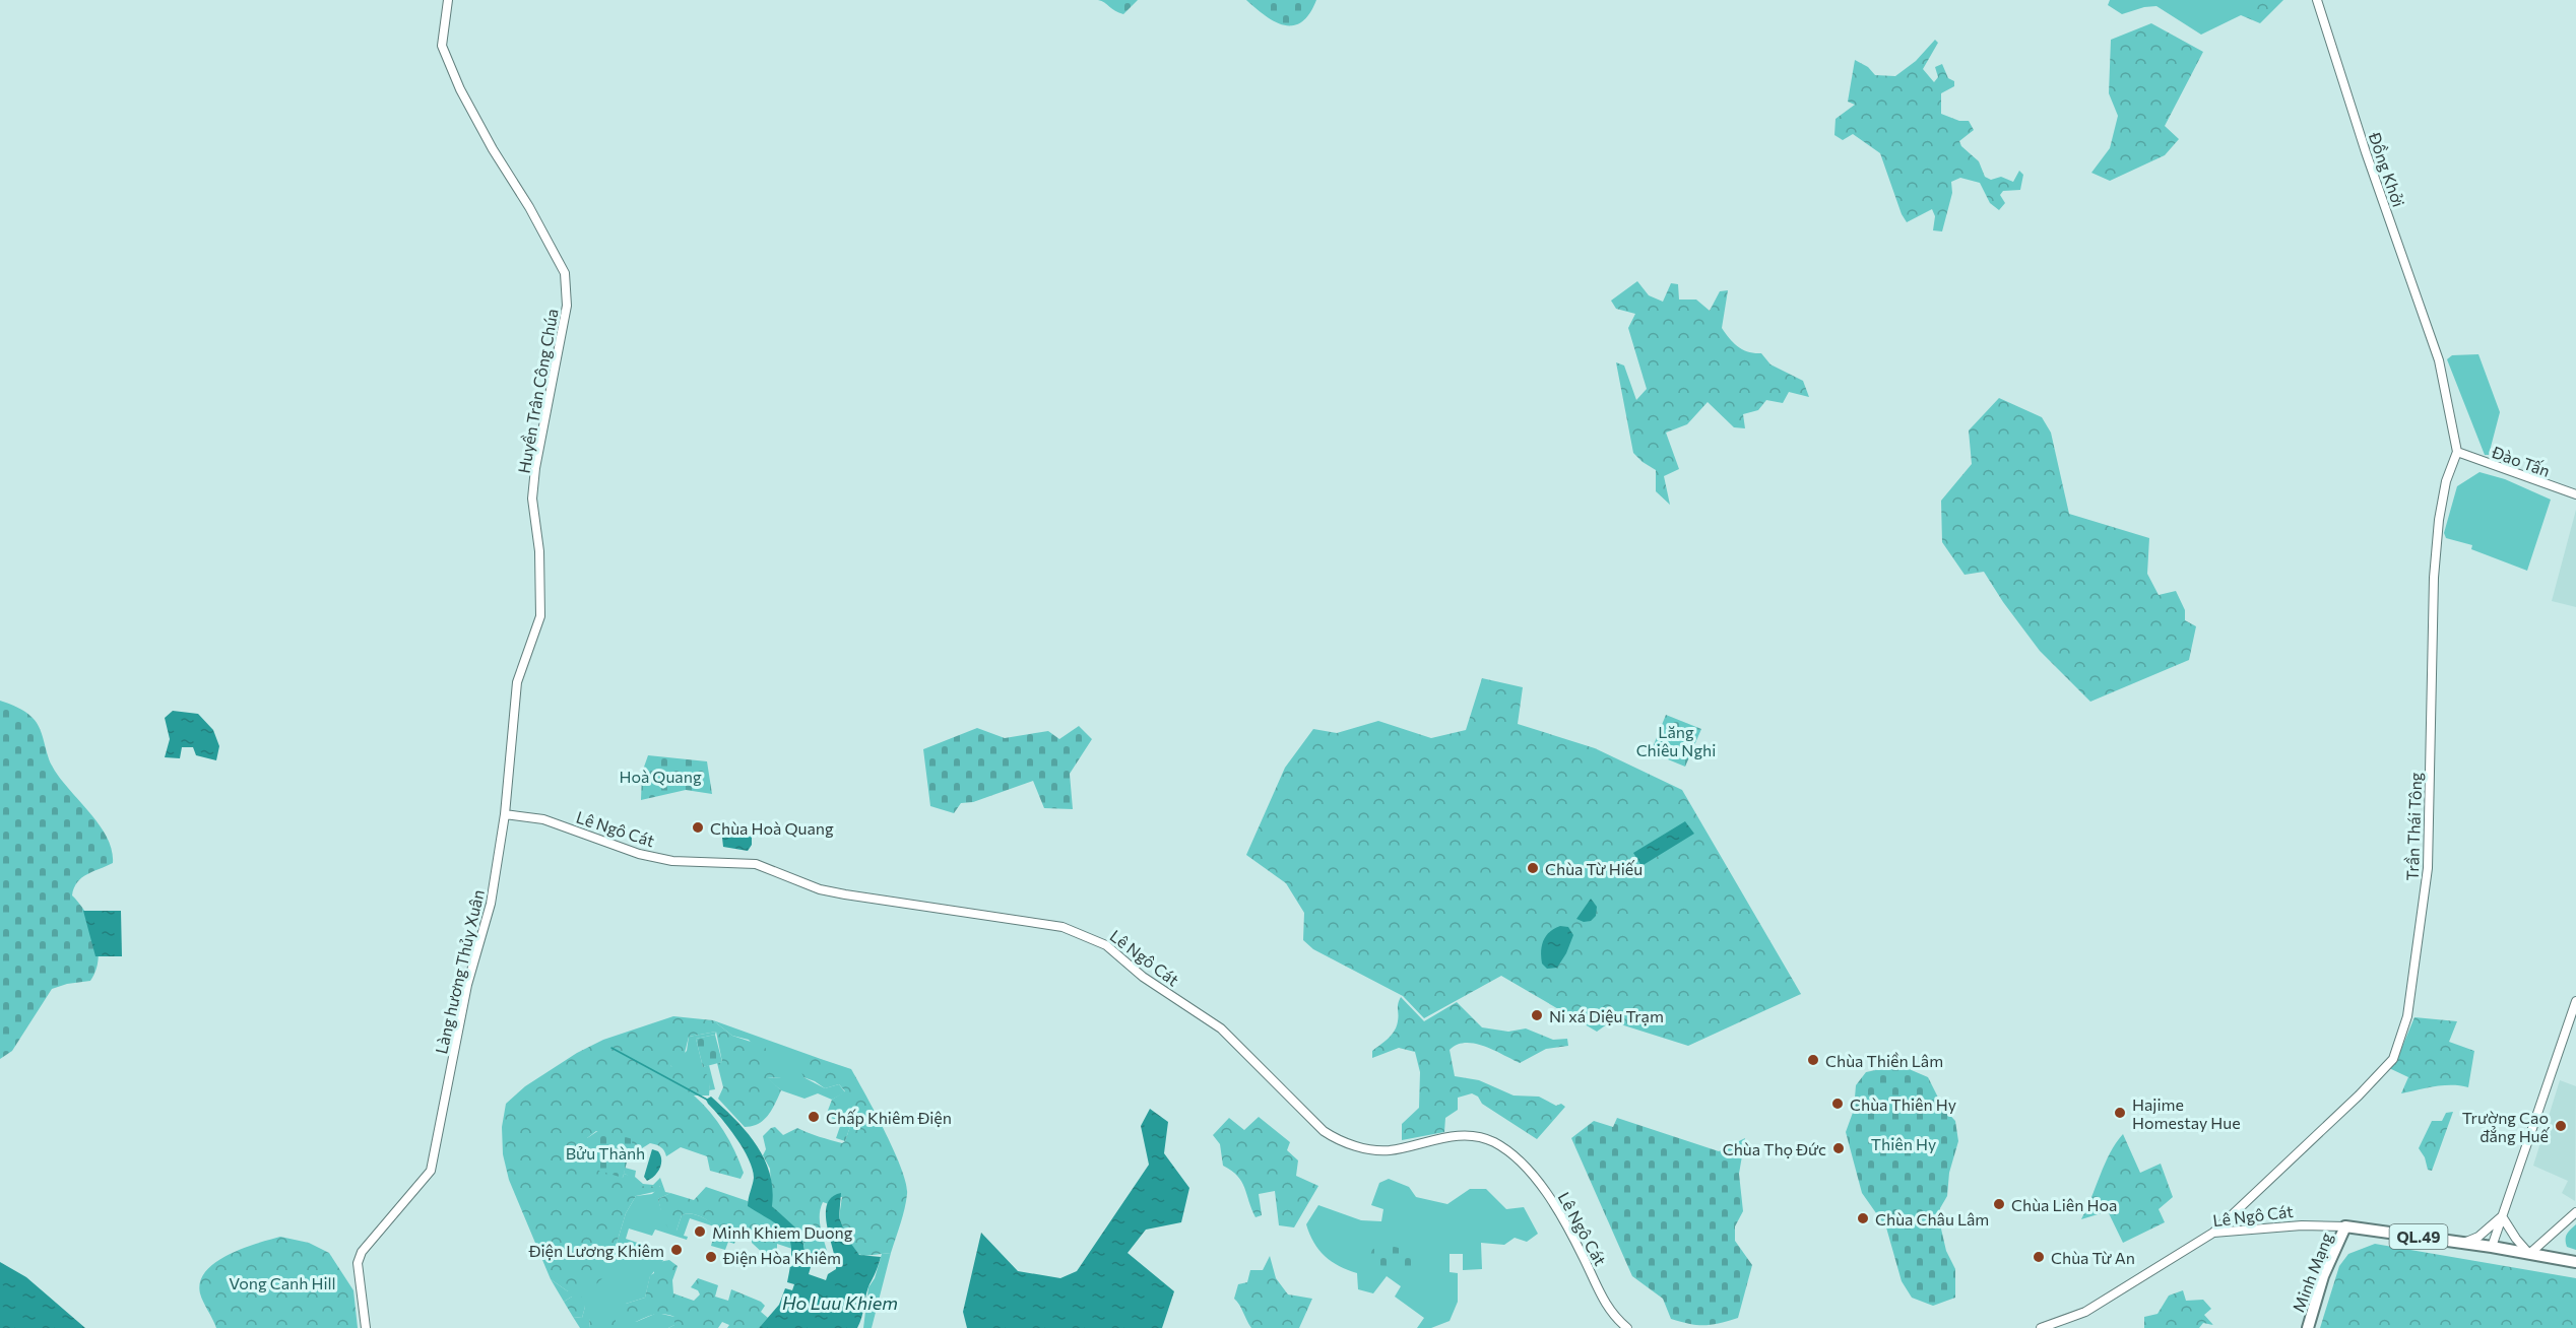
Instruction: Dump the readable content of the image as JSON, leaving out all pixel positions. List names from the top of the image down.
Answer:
{
  "streets": {
    "highway": ["Lê Ngô Cát", "QL.49", "Minh Mạng"],
    "street": [
      "Đồng Khởi",
      "Huyền Trân Công Chúa",
      "Đào Tấn",
      "Trần Thái Tông",
      "Làng hương Thủy Xuân"
    ]
  },
  "crossings": [
    ["Đồng Khởi", "Đào Tấn"],
    ["Đồng Khởi", "Trần Thái Tông"],
    ["Huyền Trân Công Chúa", "Lê Ngô Cát"],
    ["Huyền Trân Công Chúa", "Làng hương Thủy Xuân"],
    ["Đào Tấn", "Trần Thái Tông"],
    ["Trần Thái Tông", "Lê Ngô Cát"],
    ["Lê Ngô Cát", "Làng hương Thủy Xuân"],
    ["Lê Ngô Cát", "QL.49"],
    ["Lê Ngô Cát", "Minh Mạng"]
  ],
  "water": ["Ho Luu Khiem"],
  "parks": [
    "Lăng Chiêu Nghi",
    "Hoà Quang",
    "Thiên Hy",
    "Bửu Thành",
    "Vong Canh Hill"
  ],
  "places": [
    "Chùa Hoà Quang",
    "Chùa Từ Hiếu",
    "Ni xá Diệu Trạm",
    "Chùa Thiền Lâm",
    "Chùa Thiên Hy",
    "Hajime Homestay Hue",
    "Chấp Khiêm Điện",
    "Trường Cao đẳng Huế",
    "Chùa Thọ Đức",
    "Chùa Liên Hoa",
    "Chùa Châu Lâm",
    "Minh Khiem Duong",
    "Điện Lương Khiêm",
    "Điện Hòa Khiêm",
    "Chùa Từ An"
  ]
}
